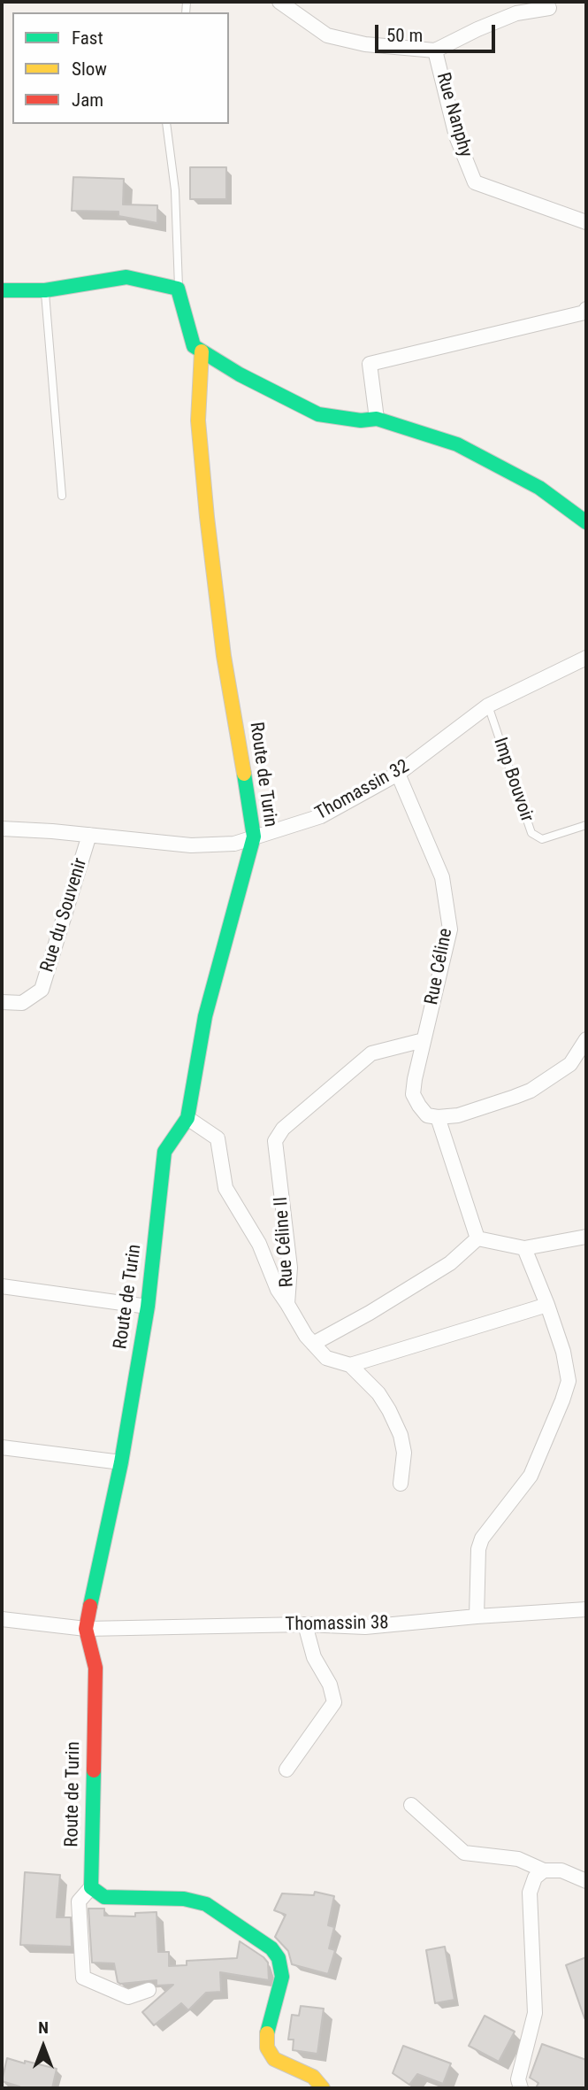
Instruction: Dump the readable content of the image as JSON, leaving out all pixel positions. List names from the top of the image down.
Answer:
{
  "streets": {
    "street": [
      "Rue Nanphy",
      "Route de Turin",
      "Thomassin 32",
      "Rue du Souvenir",
      "Rue Céline",
      "Rue Céline II",
      "Thomassin 38"
    ],
    "lane": ["Imp Bouvoir"]
  },
  "crossings": [
    ["Route de Turin", "Thomassin 32"],
    ["Route de Turin", "Thomassin 38"],
    ["Imp Bouvoir", "Thomassin 32"],
    ["Thomassin 32", "Rue du Souvenir"],
    ["Thomassin 32", "Rue Céline"],
    ["Rue Céline", "Rue Céline II"]
  ],
  "legend": ["Fast", "Slow", "Jam"],
  "scale_bar": "50 m",
  "north": "top"
}
